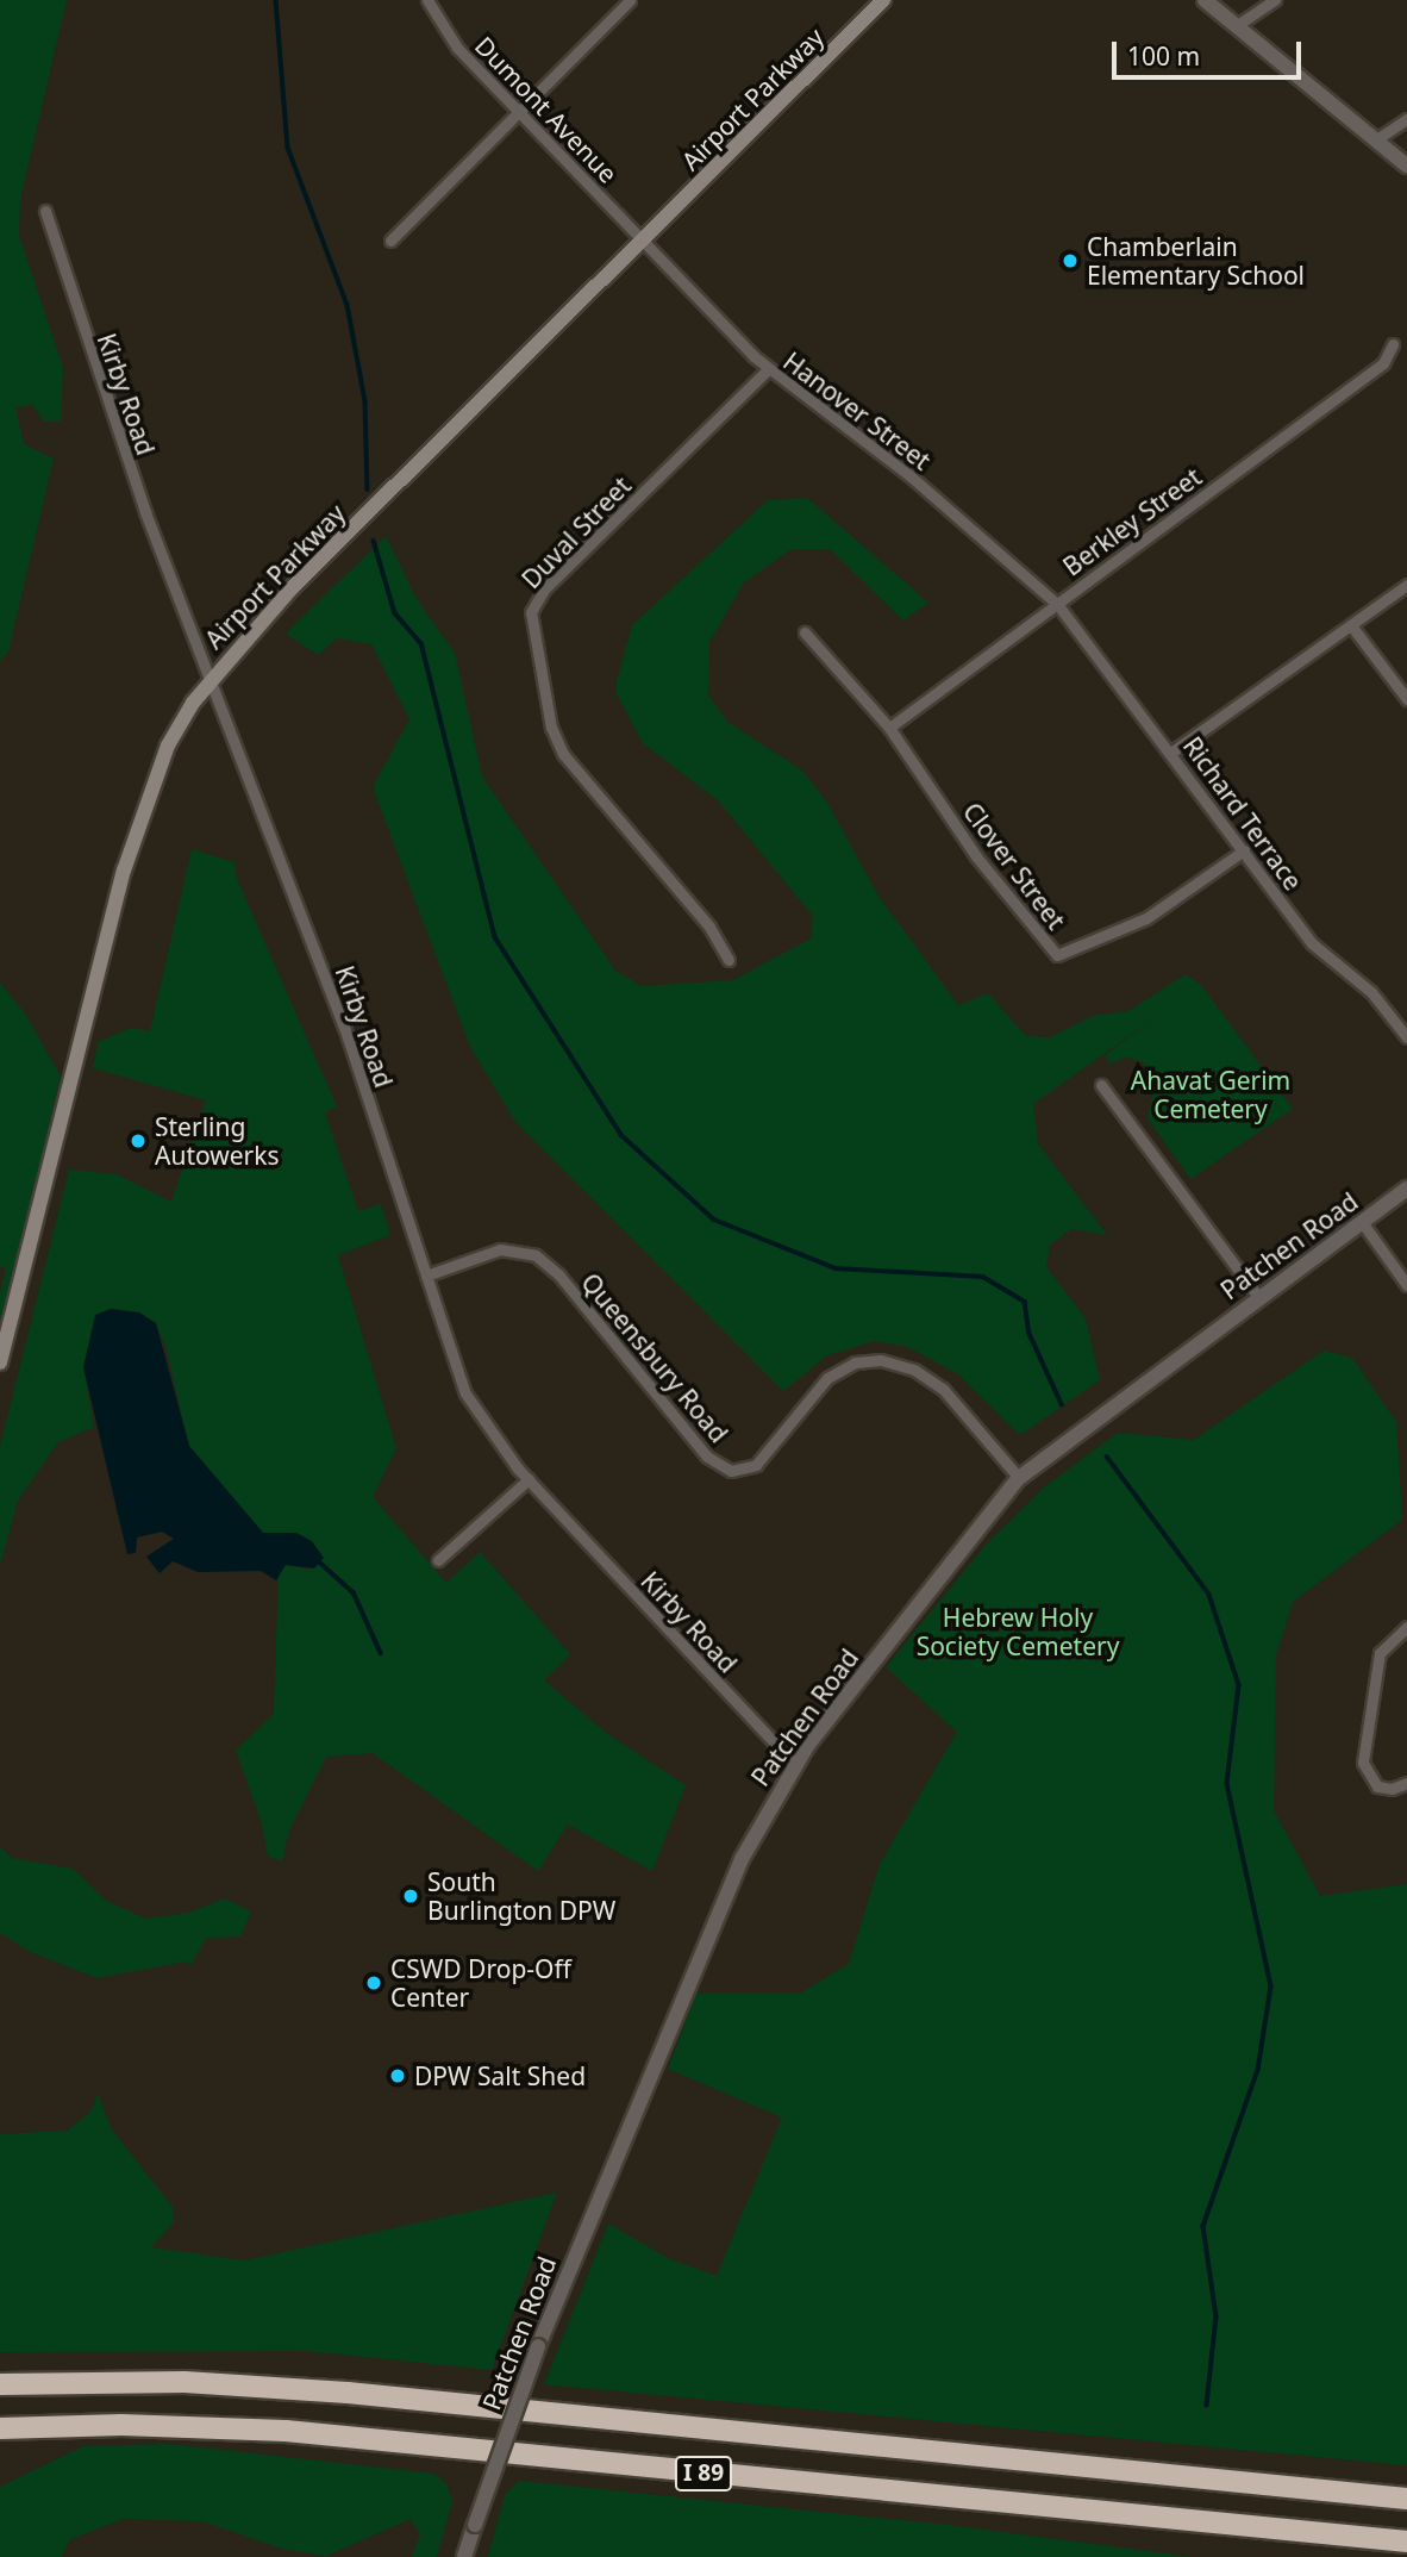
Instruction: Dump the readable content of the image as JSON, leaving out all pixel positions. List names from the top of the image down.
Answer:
{
  "streets": {
    "highway": ["I 89"],
    "main road": ["Airport Parkway"],
    "street": [
      "Dumont Avenue",
      "Kirby Road",
      "Hanover Street",
      "Berkley Street",
      "Duval Street",
      "Richard Terrace",
      "Clover Street",
      "Patchen Road",
      "Queensbury Road"
    ]
  },
  "crossings": [
    ["Airport Parkway", "Dumont Avenue"],
    ["Airport Parkway", "Kirby Road"],
    ["Airport Parkway", "Hanover Street"],
    ["Dumont Avenue", "Hanover Street"],
    ["Kirby Road", "Patchen Road"],
    ["Kirby Road", "Queensbury Road"],
    ["Hanover Street", "Berkley Street"],
    ["Hanover Street", "Duval Street"],
    ["Hanover Street", "Richard Terrace"],
    ["Berkley Street", "Richard Terrace"],
    ["Berkley Street", "Clover Street"],
    ["Richard Terrace", "Clover Street"],
    ["Patchen Road", "Queensbury Road"]
  ],
  "parks": ["Ahavat Gerim Cemetery", "Hebrew Holy Society Cemetery"],
  "places": [
    "Chamberlain Elementary School",
    "Sterling Autowerks",
    "South Burlington DPW",
    "CSWD Drop-Off Center",
    "DPW Salt Shed"
  ],
  "scale_bar": "100 m"
}
